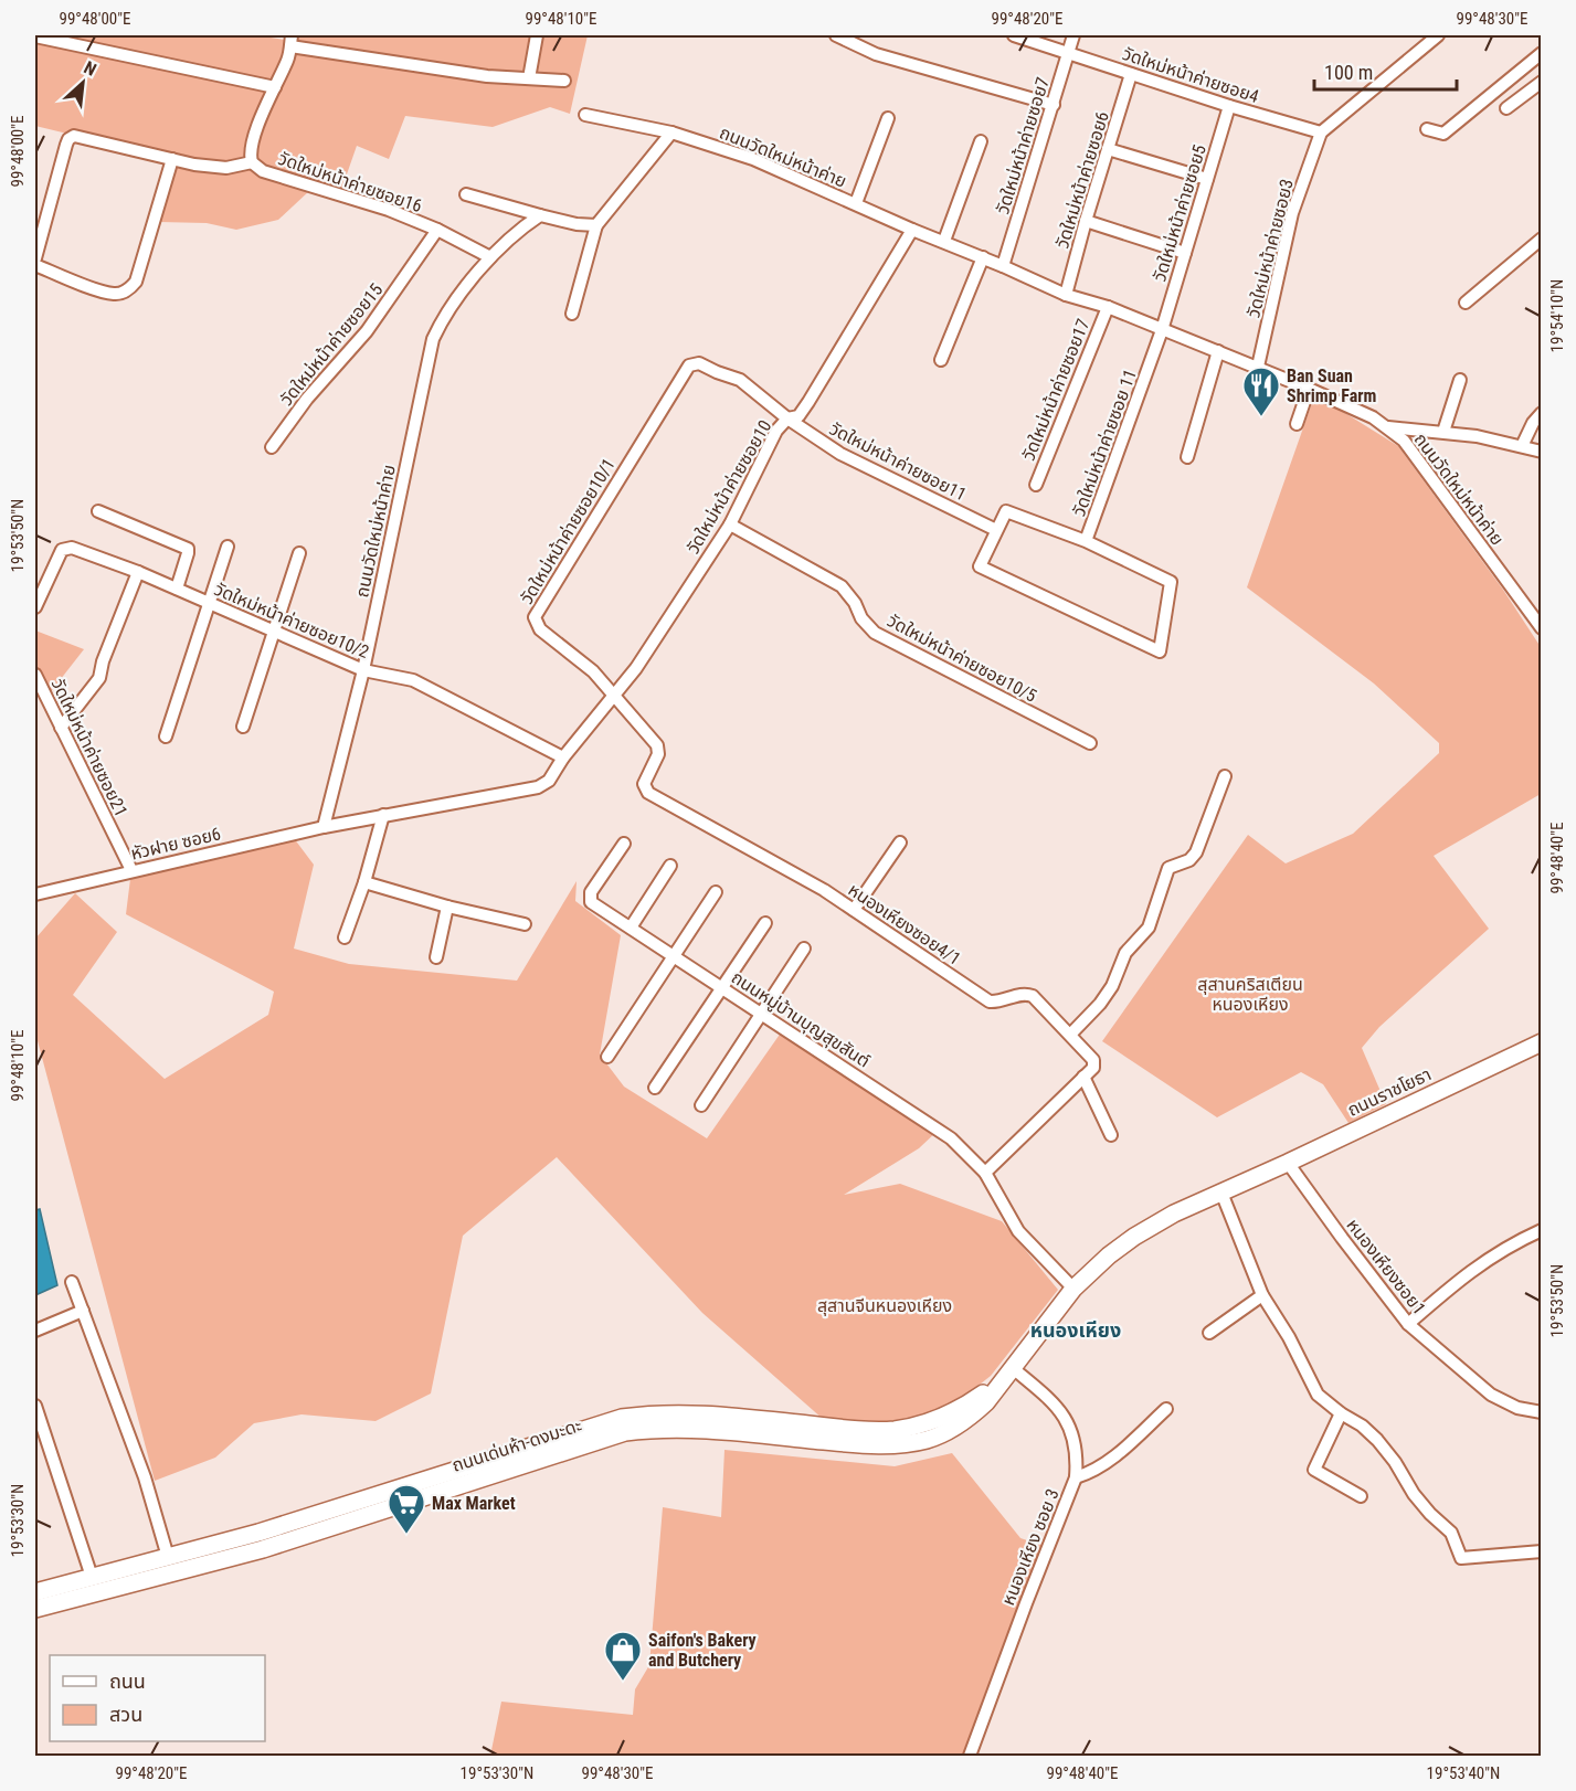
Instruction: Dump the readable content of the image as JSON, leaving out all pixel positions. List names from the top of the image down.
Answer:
{
  "streets": {
    "main road": ["ถนนราชโยธา", "ถนนเด่นห้า-ดงมะดะ"],
    "street": [
      "วัดใหม่หน้าค่ายซอย4",
      "วัดใหม่หน้าค่ายซอย7",
      "ถนนวัดใหม่หน้าค่าย",
      "วัดใหม่หน้าค่ายซอย6",
      "วัดใหม่หน้าค่ายซอย16",
      "วัดใหม่หน้าค่ายซอย5",
      "วัดใหม่หน้าค่ายซอย3",
      "วัดใหม่หน้าค่ายซอย15",
      "วัดใหม่หน้าค่ายซอย17",
      "วัดใหม่หน้าค่ายซอย 11",
      "วัดใหม่หน้าค่ายซอย11",
      "วัดใหม่หน้าค่ายซอย10",
      "วัดใหม่หน้าค่ายซอย10/1",
      "วัดใหม่หน้าค่ายซอย10/2",
      "วัดใหม่หน้าค่ายซอย10/5",
      "วัดใหม่หน้าค่ายซอย21",
      "หัวฝาย ซอย6",
      "หนองเหียงซอย4/1",
      "ถนนหมู่บ้านบุญสุขสันต์",
      "หนองเหียงซอย1",
      "หนองเหียง ซอย 3"
    ]
  },
  "crossings": [
    ["วัดใหม่หน้าค่ายซอย4", "วัดใหม่หน้าค่ายซอย7"],
    ["วัดใหม่หน้าค่ายซอย4", "วัดใหม่หน้าค่ายซอย6"],
    ["วัดใหม่หน้าค่ายซอย4", "วัดใหม่หน้าค่ายซอย5"],
    ["วัดใหม่หน้าค่ายซอย4", "วัดใหม่หน้าค่ายซอย3"],
    ["วัดใหม่หน้าค่ายซอย7", "ถนนวัดใหม่หน้าค่าย"],
    ["ถนนวัดใหม่หน้าค่าย", "วัดใหม่หน้าค่ายซอย6"],
    ["ถนนวัดใหม่หน้าค่าย", "วัดใหม่หน้าค่ายซอย16"],
    ["ถนนวัดใหม่หน้าค่าย", "วัดใหม่หน้าค่ายซอย5"],
    ["ถนนวัดใหม่หน้าค่าย", "วัดใหม่หน้าค่ายซอย3"],
    ["ถนนวัดใหม่หน้าค่าย", "วัดใหม่หน้าค่ายซอย17"],
    ["ถนนวัดใหม่หน้าค่าย", "วัดใหม่หน้าค่ายซอย 11"],
    ["ถนนวัดใหม่หน้าค่าย", "วัดใหม่หน้าค่ายซอย10"],
    ["ถนนวัดใหม่หน้าค่าย", "วัดใหม่หน้าค่ายซอย10/2"],
    ["ถนนวัดใหม่หน้าค่าย", "หัวฝาย ซอย6"],
    ["วัดใหม่หน้าค่ายซอย16", "วัดใหม่หน้าค่ายซอย15"],
    ["วัดใหม่หน้าค่ายซอย5", "วัดใหม่หน้าค่ายซอย 11"],
    ["วัดใหม่หน้าค่ายซอย 11", "วัดใหม่หน้าค่ายซอย11"],
    ["วัดใหม่หน้าค่ายซอย11", "วัดใหม่หน้าค่ายซอย10"],
    ["วัดใหม่หน้าค่ายซอย11", "วัดใหม่หน้าค่ายซอย10/1"],
    ["วัดใหม่หน้าค่ายซอย10", "วัดใหม่หน้าค่ายซอย10/1"],
    ["วัดใหม่หน้าค่ายซอย10", "วัดใหม่หน้าค่ายซอย10/2"],
    ["วัดใหม่หน้าค่ายซอย10", "วัดใหม่หน้าค่ายซอย10/5"],
    ["วัดใหม่หน้าค่ายซอย10", "หัวฝาย ซอย6"],
    ["วัดใหม่หน้าค่ายซอย10", "หนองเหียงซอย4/1"],
    ["วัดใหม่หน้าค่ายซอย10/1", "หนองเหียงซอย4/1"],
    ["วัดใหม่หน้าค่ายซอย10/2", "หัวฝาย ซอย6"],
    ["วัดใหม่หน้าค่ายซอย21", "หัวฝาย ซอย6"],
    ["ถนนหมู่บ้านบุญสุขสันต์", "ถนนเด่นห้า-ดงมะดะ"],
    ["ถนนราชโยธา", "หนองเหียงซอย1"],
    ["ถนนราชโยธา", "ถนนเด่นห้า-ดงมะดะ"],
    ["ถนนเด่นห้า-ดงมะดะ", "หนองเหียง ซอย 3"]
  ],
  "districts": ["หนองเหียง"],
  "parks": ["สุสานคริสเตียน หนองเหียง", "สุสานจีนหนองเหียง"],
  "places": {
    "restaurant": ["Ban Suan Shrimp Farm"],
    "supermarket": ["Max Market"],
    "shop": ["Saifon's Bakery and Butchery"]
  },
  "legend": ["ถนน", "สวน"],
  "scale_bar": "100 m",
  "north": "top right",
  "coordinates": [
    "99°48'00\"E",
    "99°48'10\"E",
    "99°48'20\"E",
    "99°48'30\"E",
    "19°54'10\"N",
    "19°53'50\"N",
    "99°48'40\"E",
    "19°53'30\"N",
    "19°53'40\"N"
  ]
}
